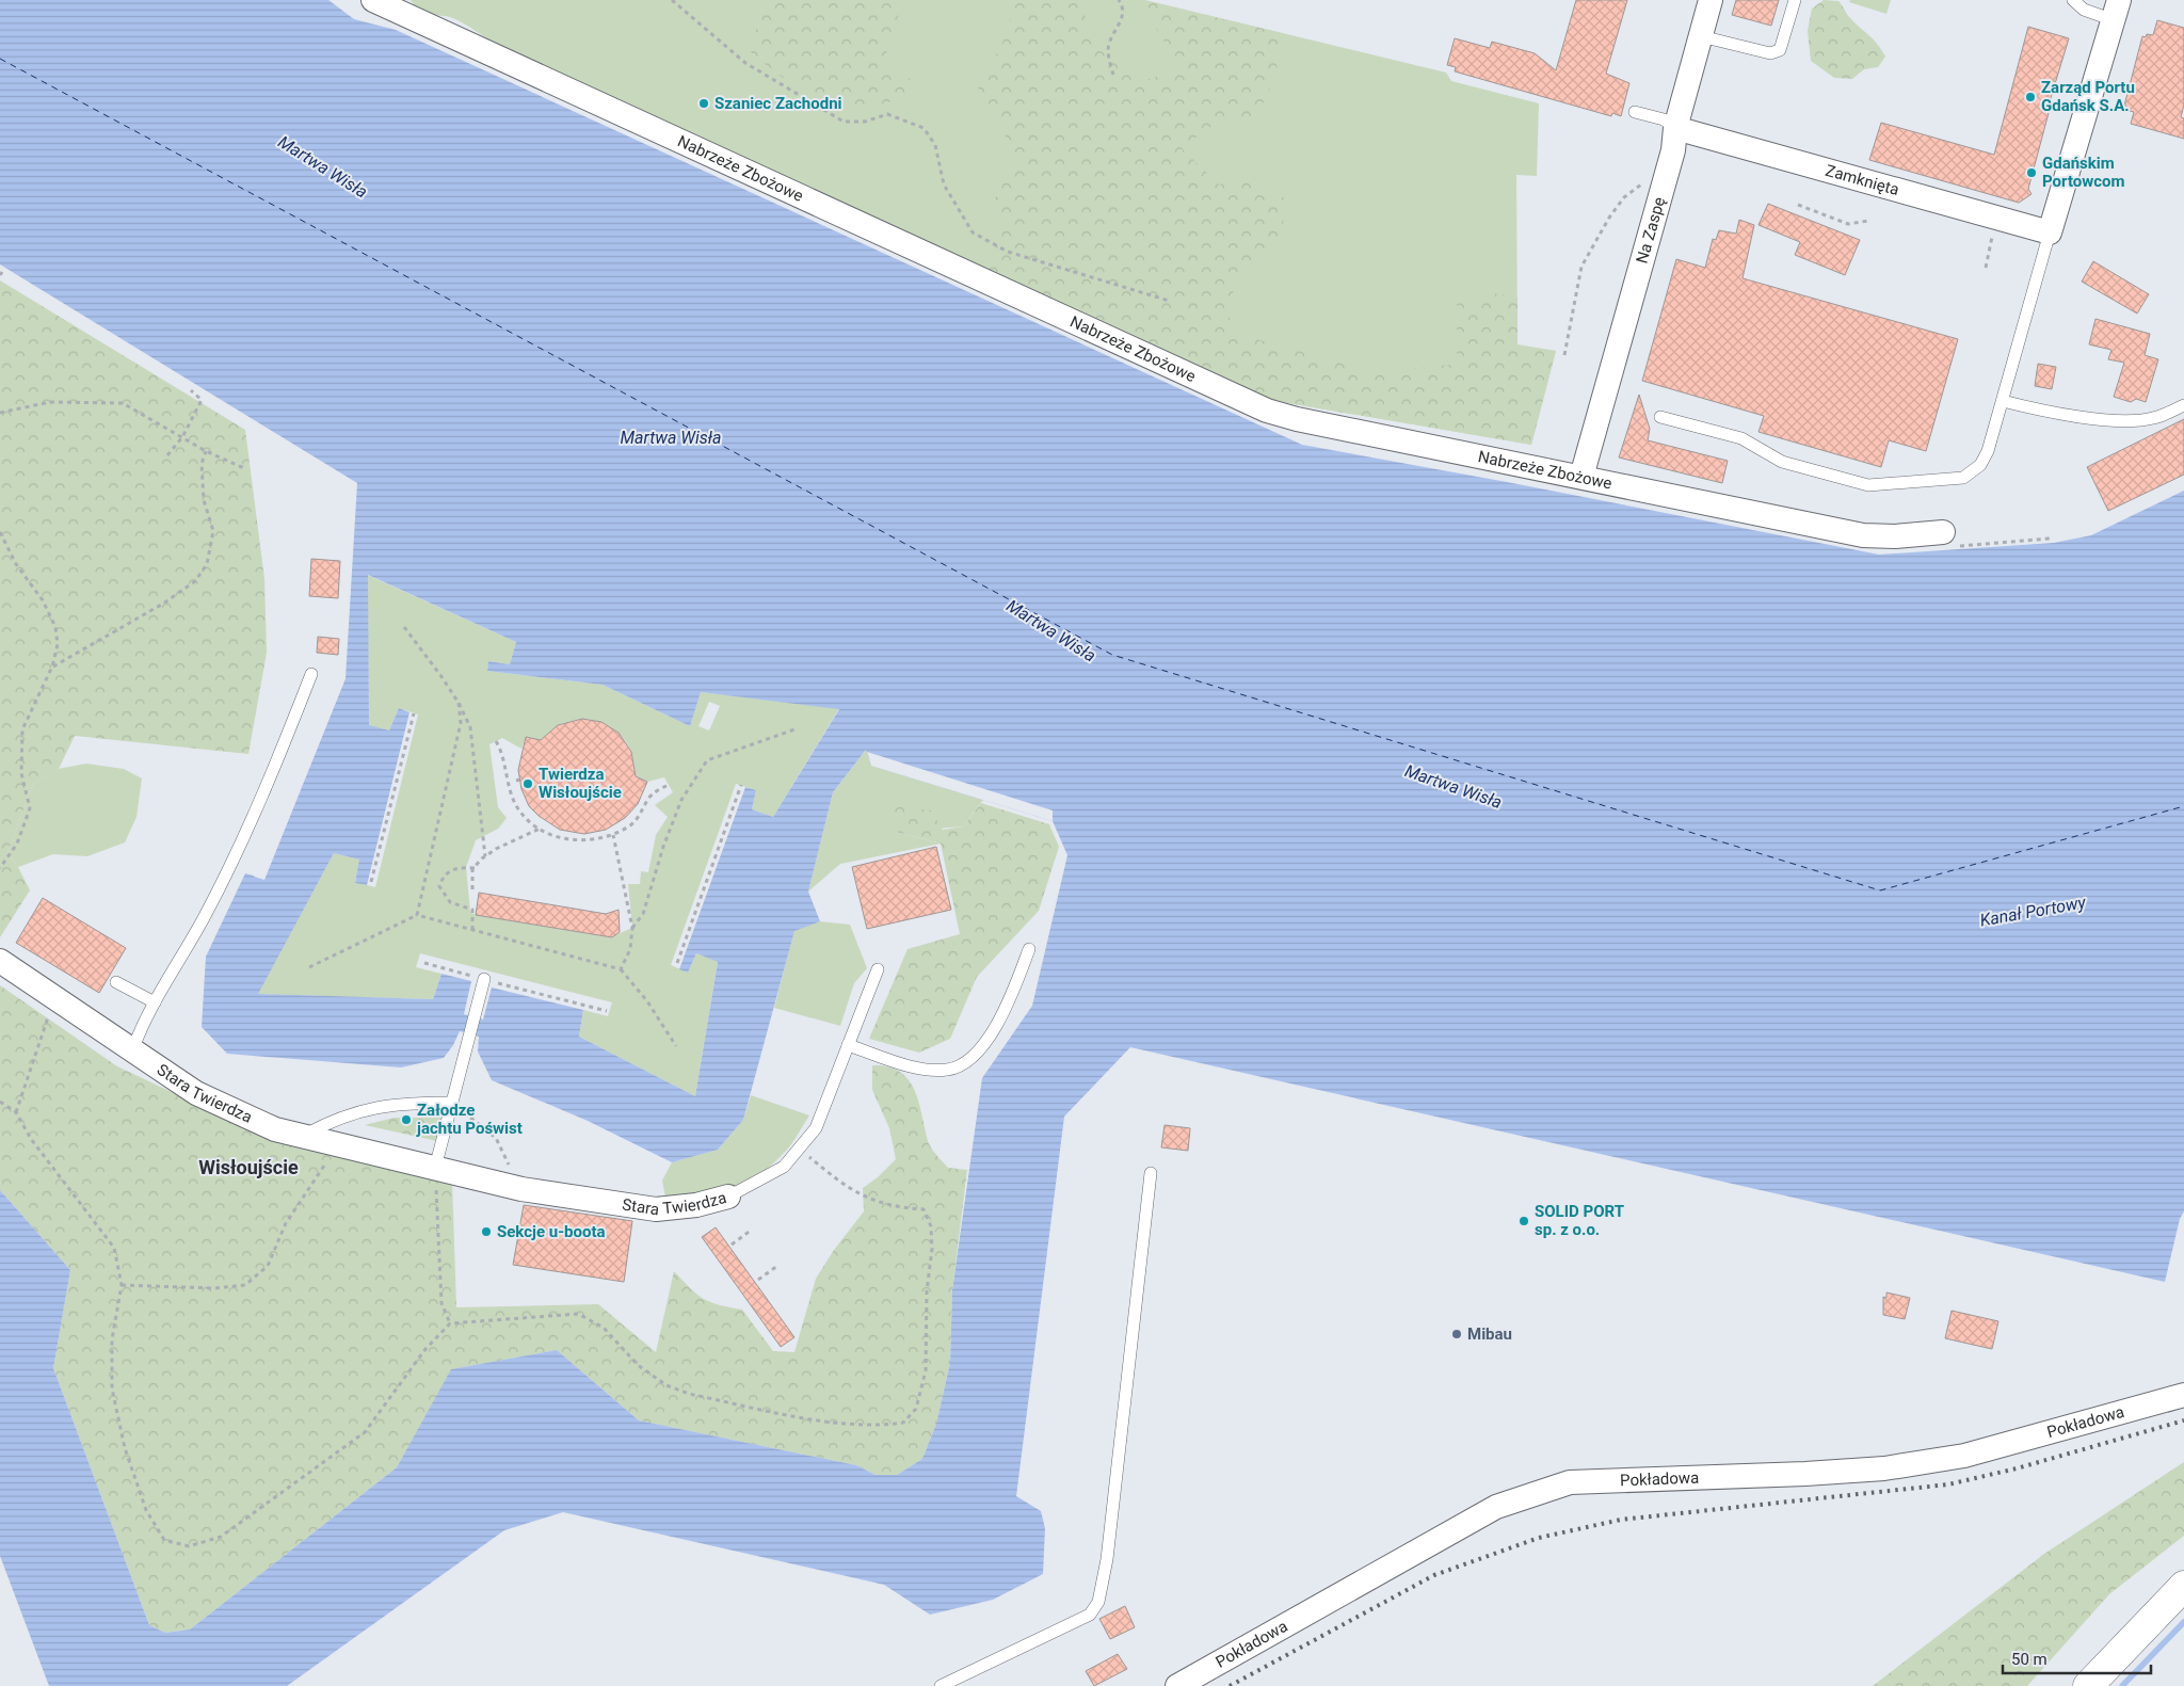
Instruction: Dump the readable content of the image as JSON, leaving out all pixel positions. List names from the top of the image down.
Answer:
{
  "streets": {
    "street": [
      "Nabrzeże Zbożowe",
      "Zamknięta",
      "Na Zaspę",
      "Stara Twierdza",
      "Pokładowa"
    ]
  },
  "crossings": [
    ["Nabrzeże Zbożowe", "Na Zaspę"],
    ["Zamknięta", "Na Zaspę"]
  ],
  "districts": ["Wisłoujście"],
  "water": ["Martwa Wisła", "Kanał Portowy"],
  "places": [
    "Zarząd Portu Gdańsk S.A.",
    "Szaniec Zachodni",
    "Gdańskim Portowcom",
    "Twierdza Wisłoujście",
    "Załodze jachtu Poświst",
    "SOLID PORT sp. z o.o.",
    "Sekcje u-boota",
    "Mibau"
  ],
  "scale_bar": "50 m"
}
